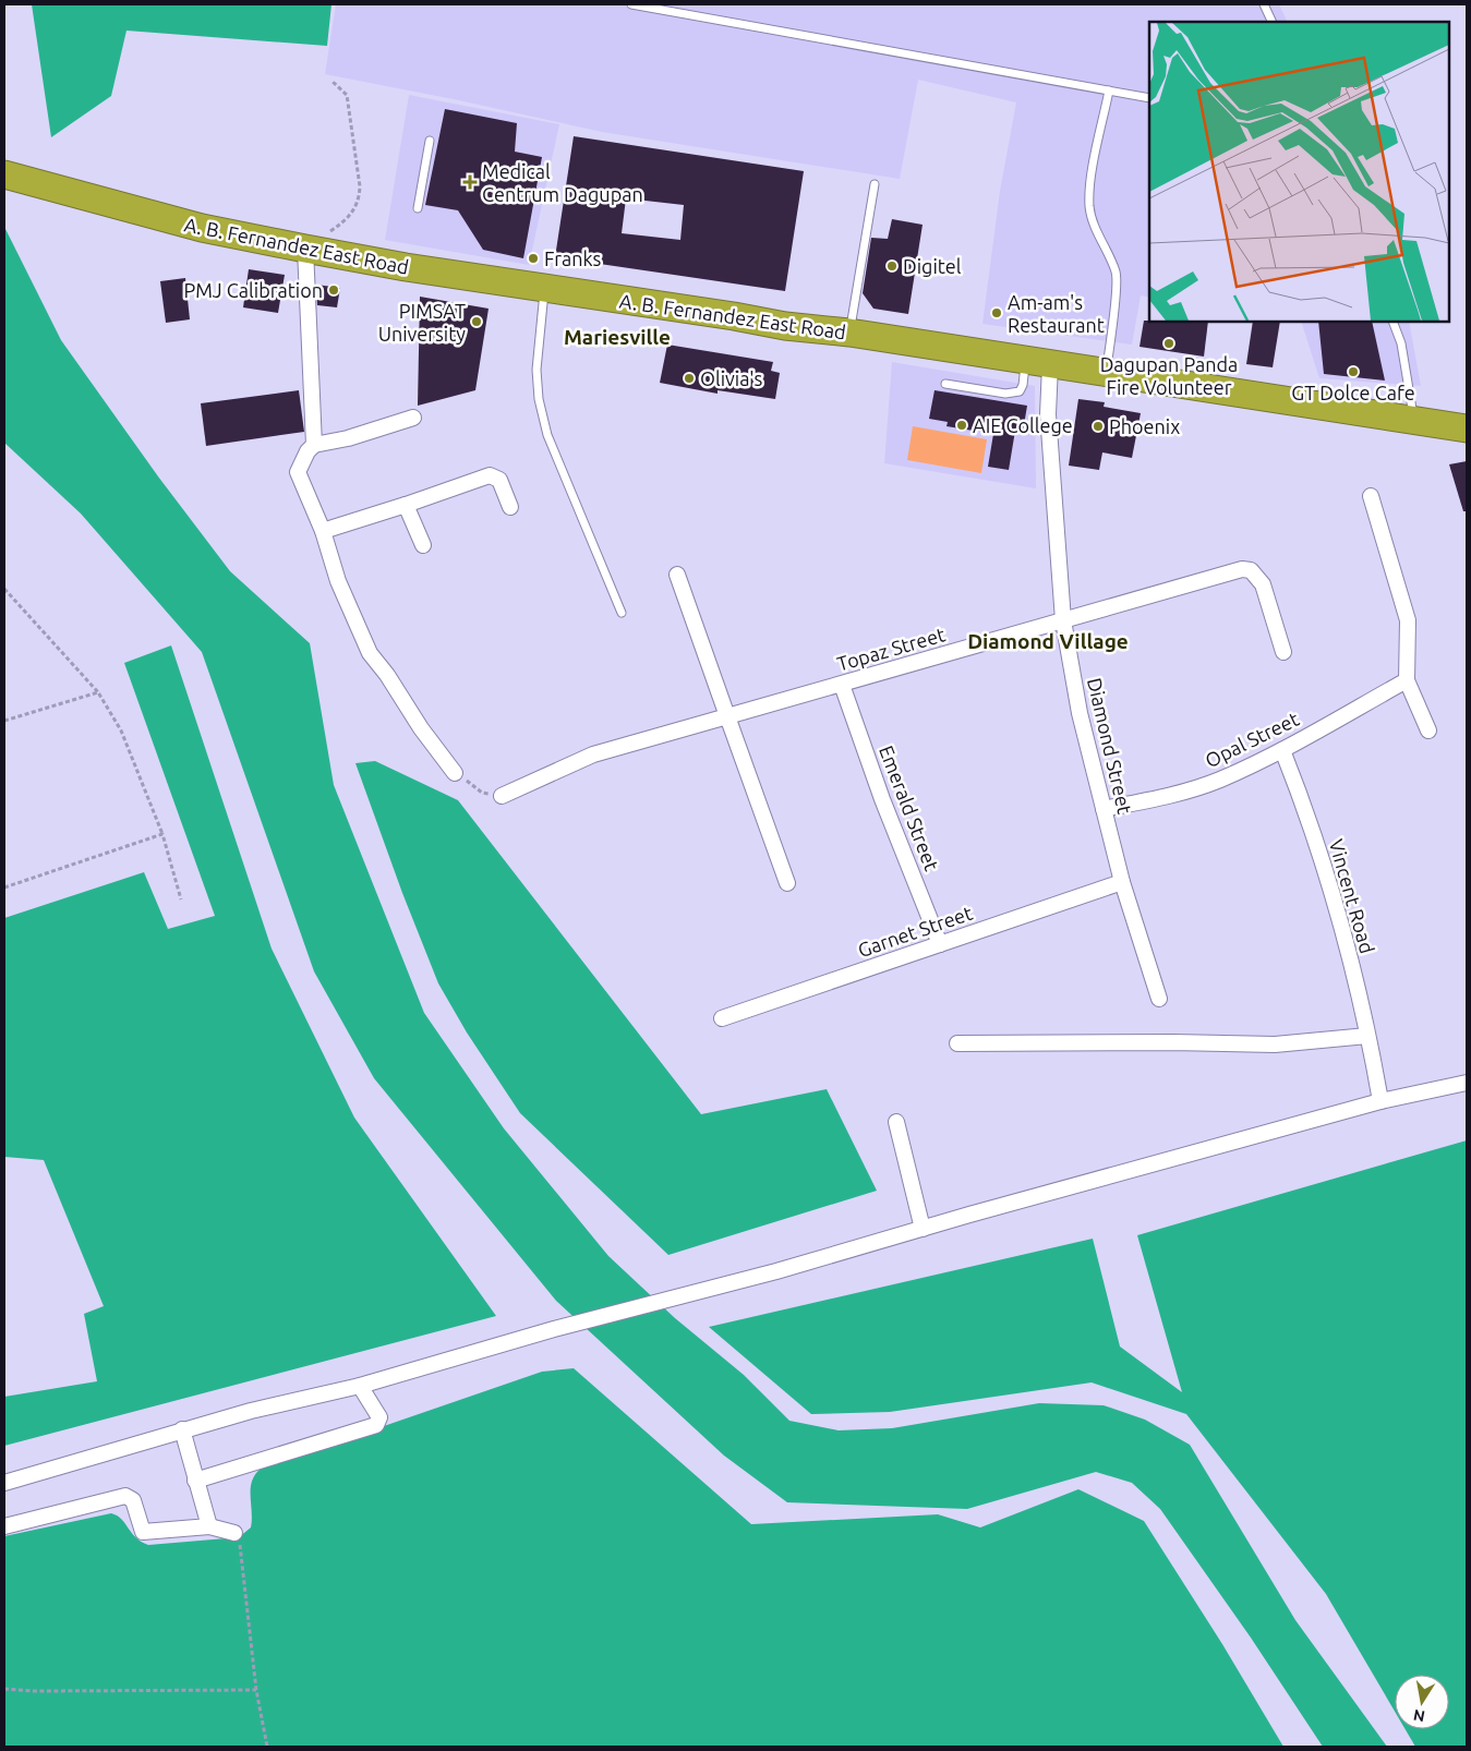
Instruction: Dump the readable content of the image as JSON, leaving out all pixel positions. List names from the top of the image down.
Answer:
{
  "streets": {
    "highway": ["A. B. Fernandez East Road"],
    "street": [
      "Topaz Street",
      "Opal Street",
      "Diamond Street",
      "Emerald Street",
      "Vincent Road",
      "Garnet Street"
    ]
  },
  "crossings": [
    ["A. B. Fernandez East Road", "Diamond Street"],
    ["Topaz Street", "Diamond Street"],
    ["Topaz Street", "Emerald Street"],
    ["Opal Street", "Diamond Street"],
    ["Opal Street", "Vincent Road"],
    ["Diamond Street", "Garnet Street"],
    ["Emerald Street", "Garnet Street"]
  ],
  "districts": ["Mariesville", "Diamond Village"],
  "places": {
    "health": ["Medical Centrum Dagupan"],
    "other": [
      "Franks",
      "Digitel",
      "PMJ Calibration",
      "Am-am's Restaurant",
      "PIMSAT University",
      "Dagupan Panda Fire Volunteer",
      "GT Dolce Cafe",
      "Olivia's",
      "AIE College",
      "Phoenix"
    ]
  },
  "north": "bottom"
}
